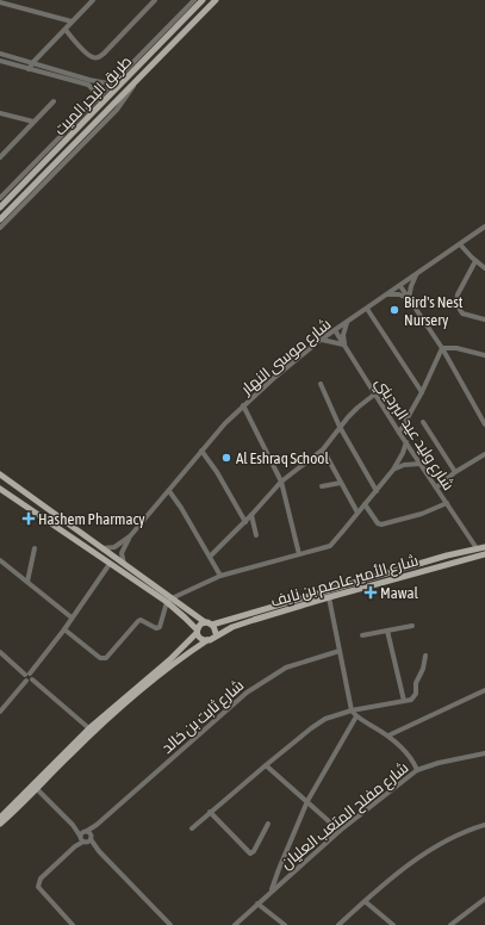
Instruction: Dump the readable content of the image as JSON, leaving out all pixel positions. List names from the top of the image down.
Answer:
{
  "streets": {
    "main road": ["طريق البحر الميت", "شارع الأمير عاصم بن نايف"],
    "street": [
      "شارع موسى النهار",
      "شارع وليد عيد البرديني",
      "شارع ثابت بن خالد",
      "شارع مفلح المتعب العليان"
    ]
  },
  "crossings": [
    ["شارع موسى النهار", "شارع وليد عيد البرديني"],
    ["شارع وليد عيد البرديني", "شارع الأمير عاصم بن نايف"]
  ],
  "places": {
    "other": ["Bird's Nest Nursery", "Al Eshraq School"],
    "health": ["Hashem Pharmacy", "Mawal"]
  }
}
